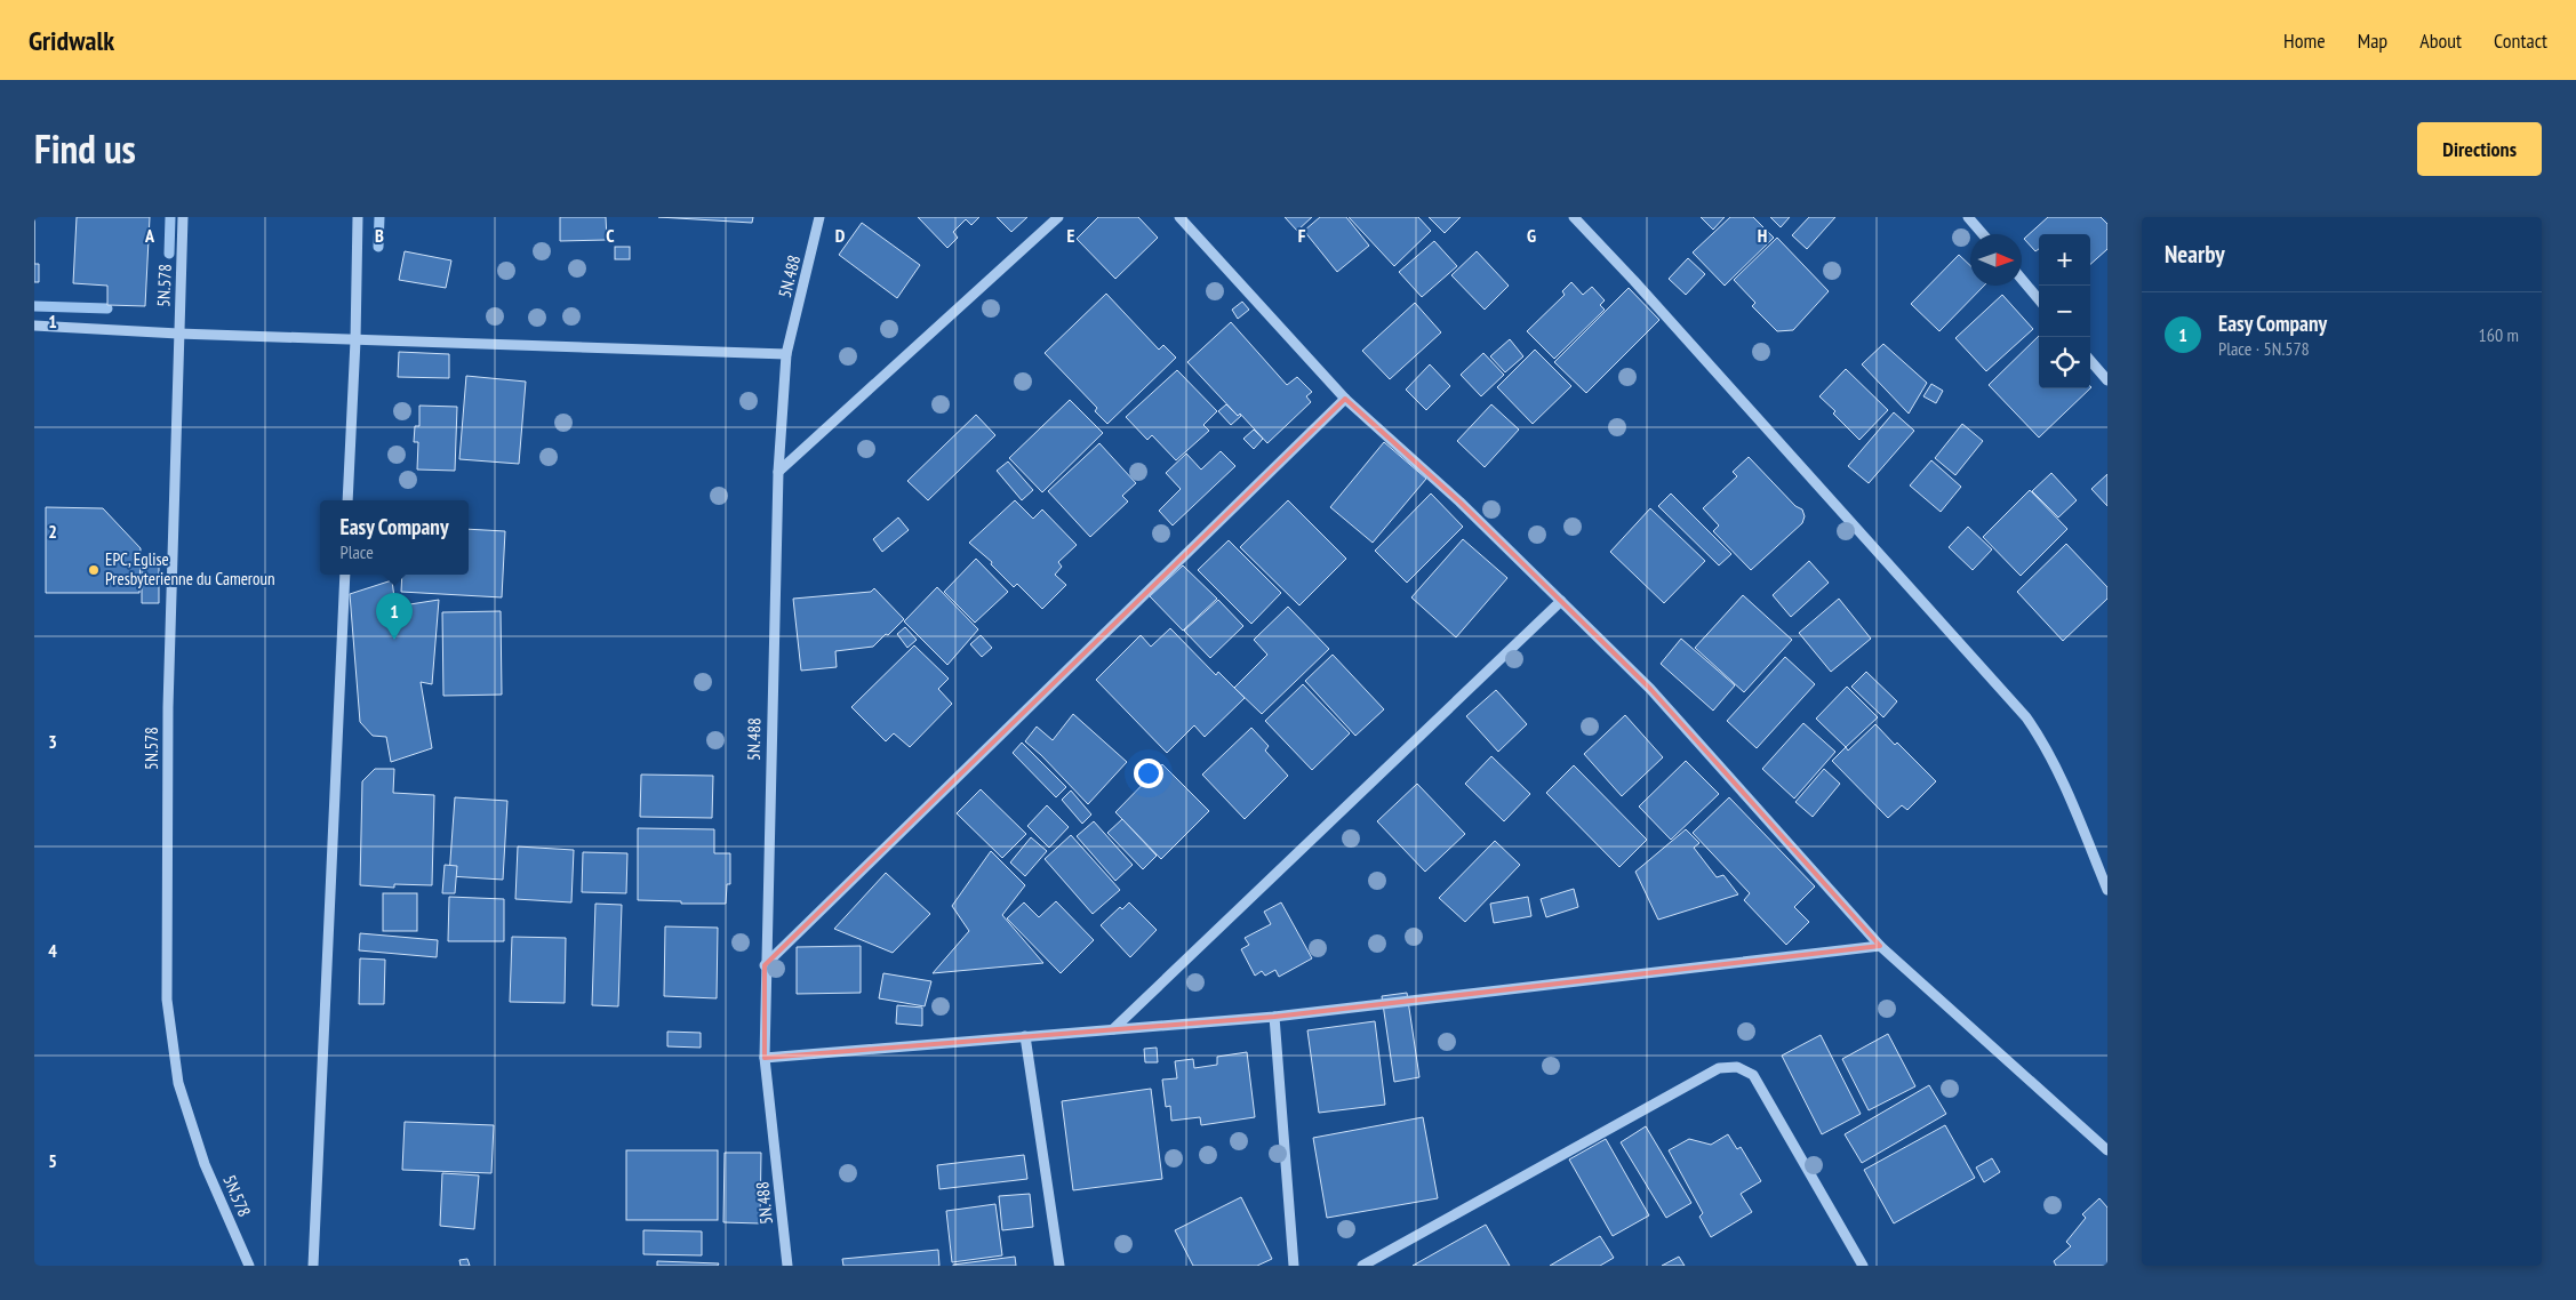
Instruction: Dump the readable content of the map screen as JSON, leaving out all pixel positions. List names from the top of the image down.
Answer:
{
  "streets": {
    "street": ["5N.488", "5N.578"]
  },
  "places": ["EPC, Eglise Presbyterienne du Cameroun"],
  "north": "right",
  "page": {
    "header": "Gridwalk",
    "nav": [
      "Home",
      "Map",
      "About",
      "Contact"
    ],
    "title": "Find us",
    "buttons": "Directions",
    "heading": "Nearby",
    "map_buttons": ["+", "−"],
    "list": [
      {
        "mark": "1",
        "name": "Easy Company",
        "note": "Place · 5N.578",
        "value": "160 m"
      }
    ],
    "popup": ["Easy Company", "Place"],
    "pins": "1"
  },
  "grid": {
    "columns": [
      "A",
      "B",
      "C",
      "D",
      "E",
      "F",
      "G",
      "H"
    ],
    "rows": [
      "1",
      "2",
      "3",
      "4",
      "5"
    ]
  }
}
